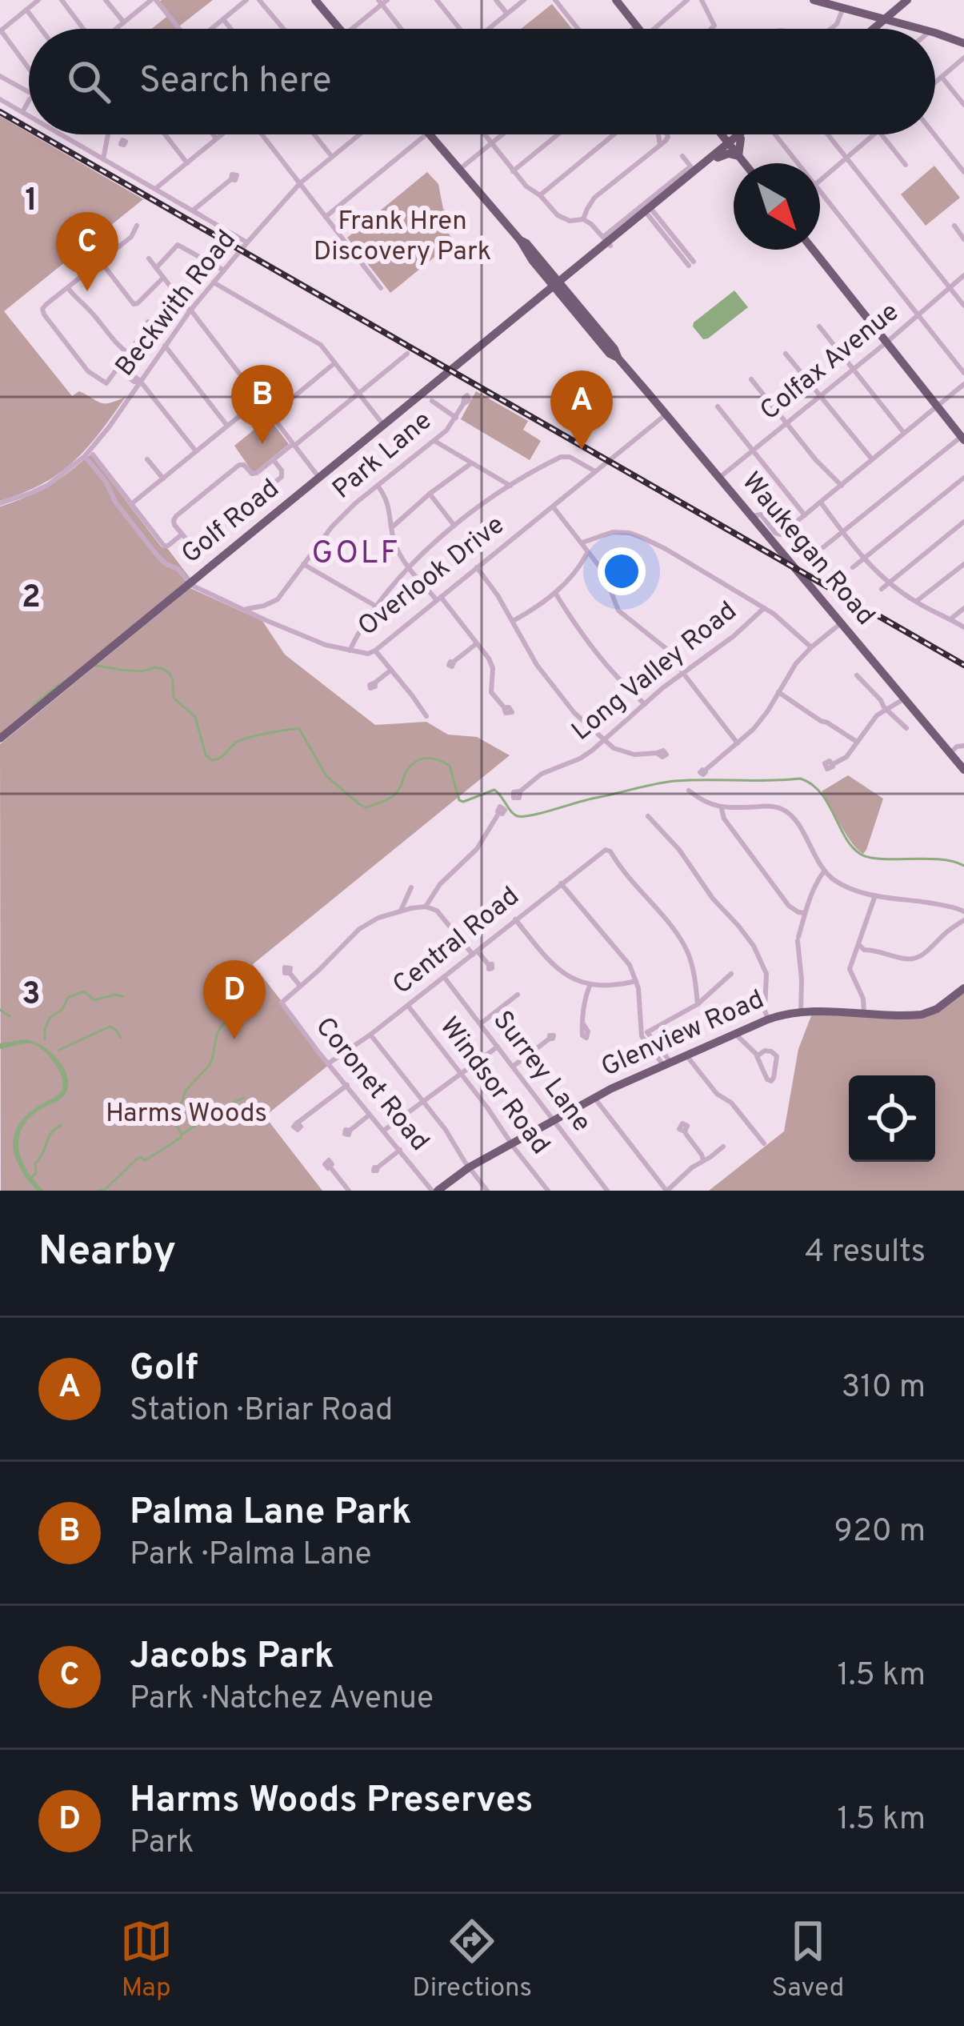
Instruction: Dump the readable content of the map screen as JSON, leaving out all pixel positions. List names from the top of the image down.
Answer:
{
  "streets": {
    "main road": ["Golf Road", "Waukegan Road", "Glenview Road"],
    "street": [
      "Beckwith Road",
      "Colfax Avenue",
      "Park Lane",
      "Overlook Drive",
      "Long Valley Road",
      "Central Road",
      "Surrey Lane",
      "Coronet Road",
      "Windsor Road"
    ]
  },
  "crossings": [
    ["Beckwith Road", "Overlook Drive"],
    ["Colfax Avenue", "Waukegan Road"],
    ["Park Lane", "Overlook Drive"],
    ["Golf Road", "Waukegan Road"],
    ["Golf Road", "Overlook Drive"],
    ["Waukegan Road", "Overlook Drive"],
    ["Central Road", "Surrey Lane"],
    ["Central Road", "Coronet Road"],
    ["Central Road", "Windsor Road"],
    ["Glenview Road", "Surrey Lane"],
    ["Glenview Road", "Coronet Road"],
    ["Glenview Road", "Windsor Road"]
  ],
  "districts": ["GOLF"],
  "parks": ["Frank Hren Discovery Park", "Harms Woods"],
  "north": "bottom right",
  "page": {
    "search": "Search here",
    "pins": [
      "C",
      "B",
      "A",
      "D"
    ],
    "heading": ["Nearby", "4 results"],
    "list": [
      {
        "mark": "A",
        "name": "Golf",
        "note": "Station · Briar Road",
        "value": "310 m"
      },
      {
        "mark": "B",
        "name": "Palma Lane Park",
        "note": "Park · Palma Lane",
        "value": "920 m"
      },
      {
        "mark": "C",
        "name": "Jacobs Park",
        "note": "Park · Natchez Avenue",
        "value": "1.5 km"
      },
      {
        "mark": "D",
        "name": "Harms Woods Preserves",
        "note": "Park",
        "value": "1.5 km"
      }
    ],
    "nav": ["Map", "Directions", "Saved"]
  },
  "grid": {
    "rows": ["1", "2", "3"]
  }
}
